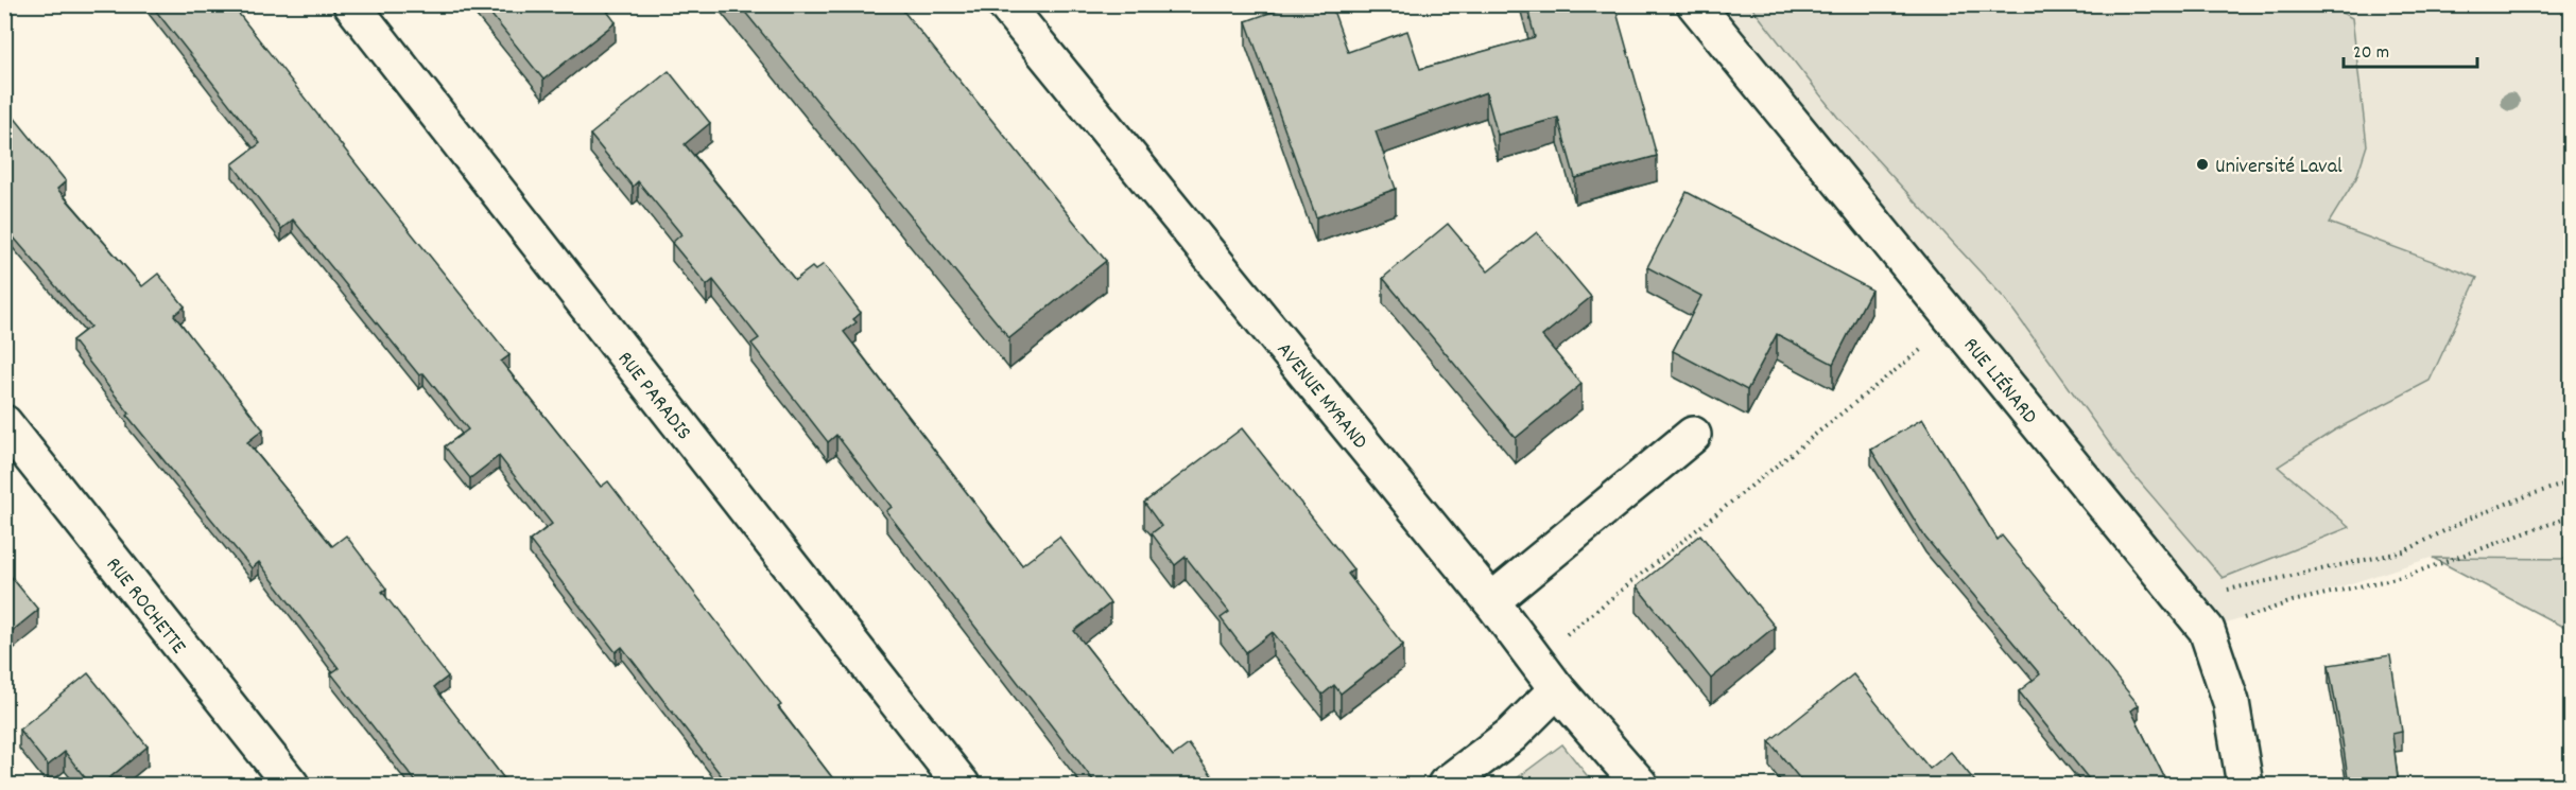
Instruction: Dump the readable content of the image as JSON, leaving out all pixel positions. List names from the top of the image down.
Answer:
{
  "streets": {
    "street": [
      "RUE LIÉNARD",
      "RUE PARADIS",
      "AVENUE MYRAND",
      "RUE ROCHETTE"
    ]
  },
  "places": ["Université Laval"],
  "scale_bar": "20 m"
}
